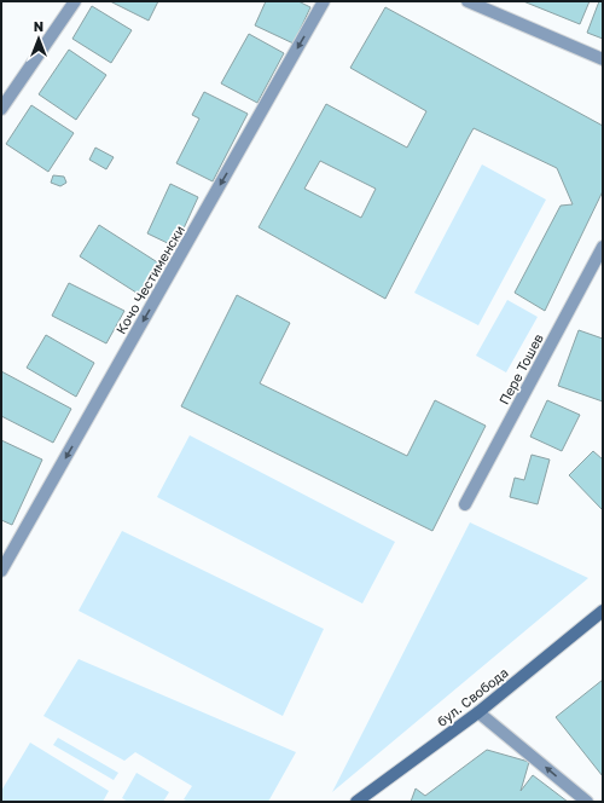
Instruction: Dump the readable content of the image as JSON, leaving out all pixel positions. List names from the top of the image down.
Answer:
{
  "streets": {
    "street": ["Кочо Честименски", "Пере Тошев", "бул. Свобода"]
  },
  "one_way": ["Кочо Честименски"],
  "north": "top"
}
